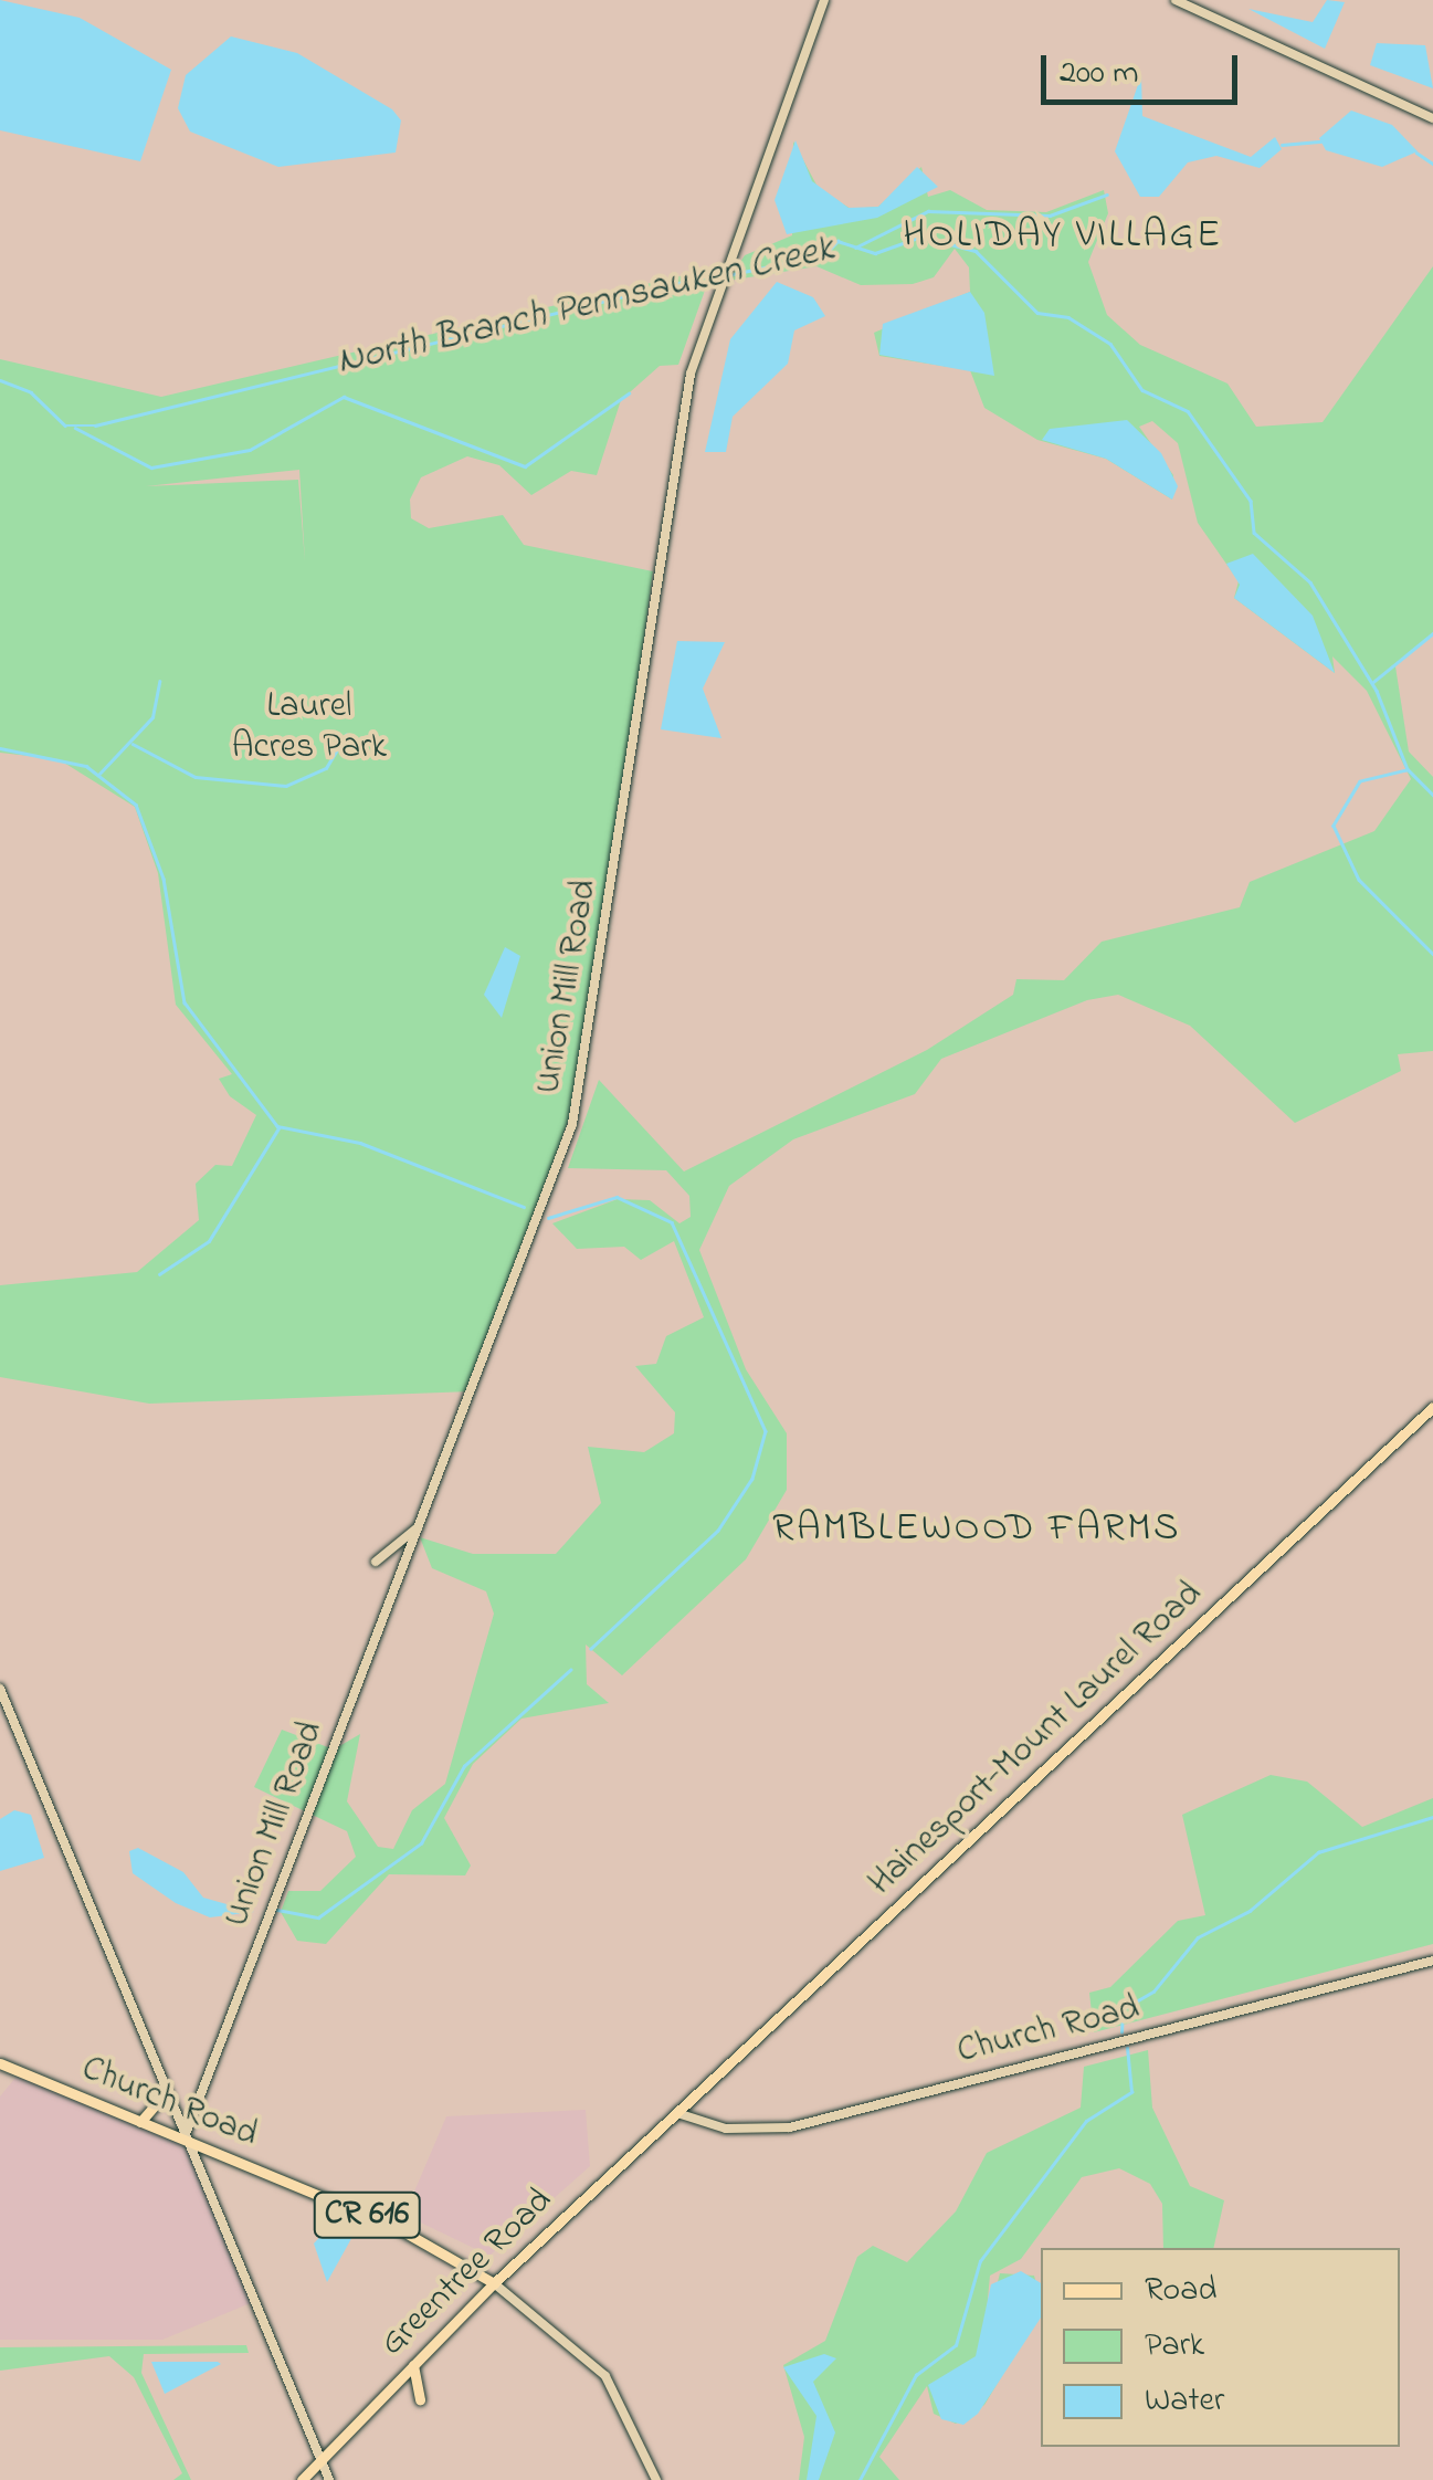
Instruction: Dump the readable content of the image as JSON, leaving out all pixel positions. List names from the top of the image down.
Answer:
{
  "streets": {
    "main road": [
      "Hainesport-Mount Laurel Road",
      "Church Road",
      "CR 616",
      "Greentree Road"
    ],
    "street": ["Union Mill Road"]
  },
  "crossings": [
    ["Union Mill Road", "Church Road"],
    ["Hainesport-Mount Laurel Road", "Church Road"],
    ["Hainesport-Mount Laurel Road", "Greentree Road"],
    ["Church Road", "Greentree Road"]
  ],
  "districts": ["HOLIDAY VILLAGE", "RAMBLEWOOD FARMS"],
  "water": ["North Branch Pennsauken Creek"],
  "parks": ["Laurel Acres Park"],
  "legend": ["Road", "Park", "Water"],
  "scale_bar": "200 m"
}
